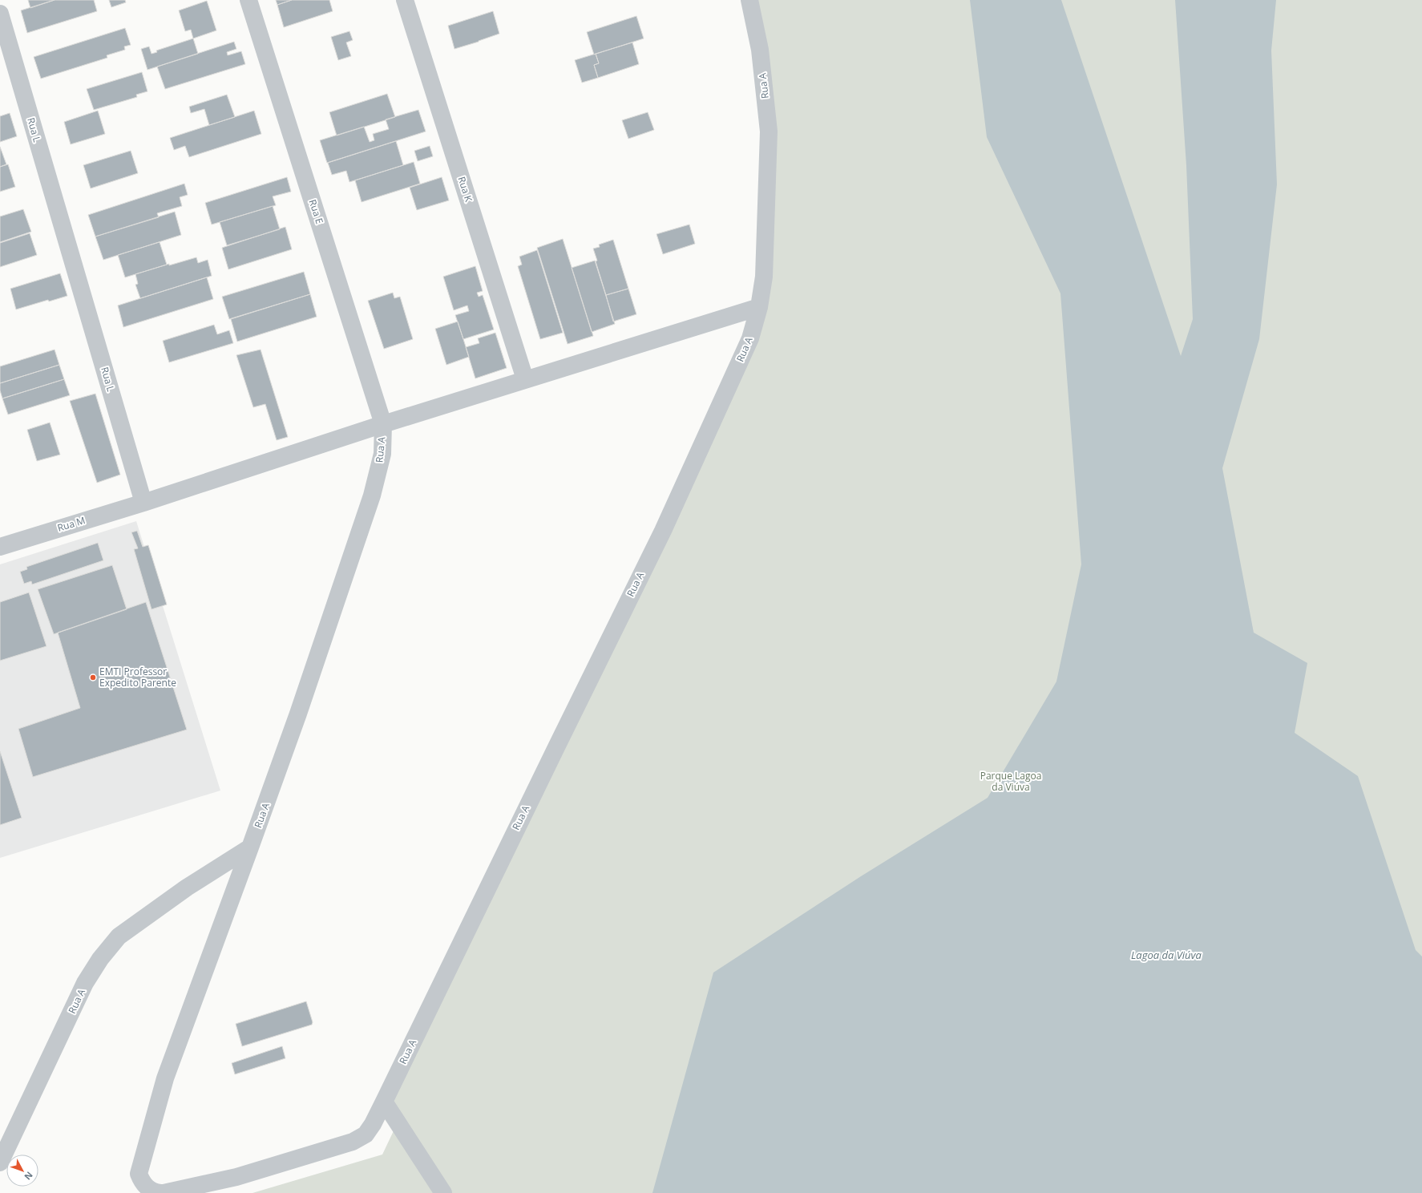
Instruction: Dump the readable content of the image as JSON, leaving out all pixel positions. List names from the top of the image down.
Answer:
{
  "streets": {
    "street": [
      "Rua A",
      "Rua L",
      "Rua K",
      "Rua E",
      "Rua M"
    ]
  },
  "crossings": [
    ["Rua A", "Rua K"],
    ["Rua A", "Rua E"],
    ["Rua L", "Rua M"]
  ],
  "water": ["Lagoa da Viúva"],
  "parks": ["Parque Lagoa da Viúva"],
  "places": ["EMTI Professor Expedito Parente"],
  "north": "bottom right"
}
